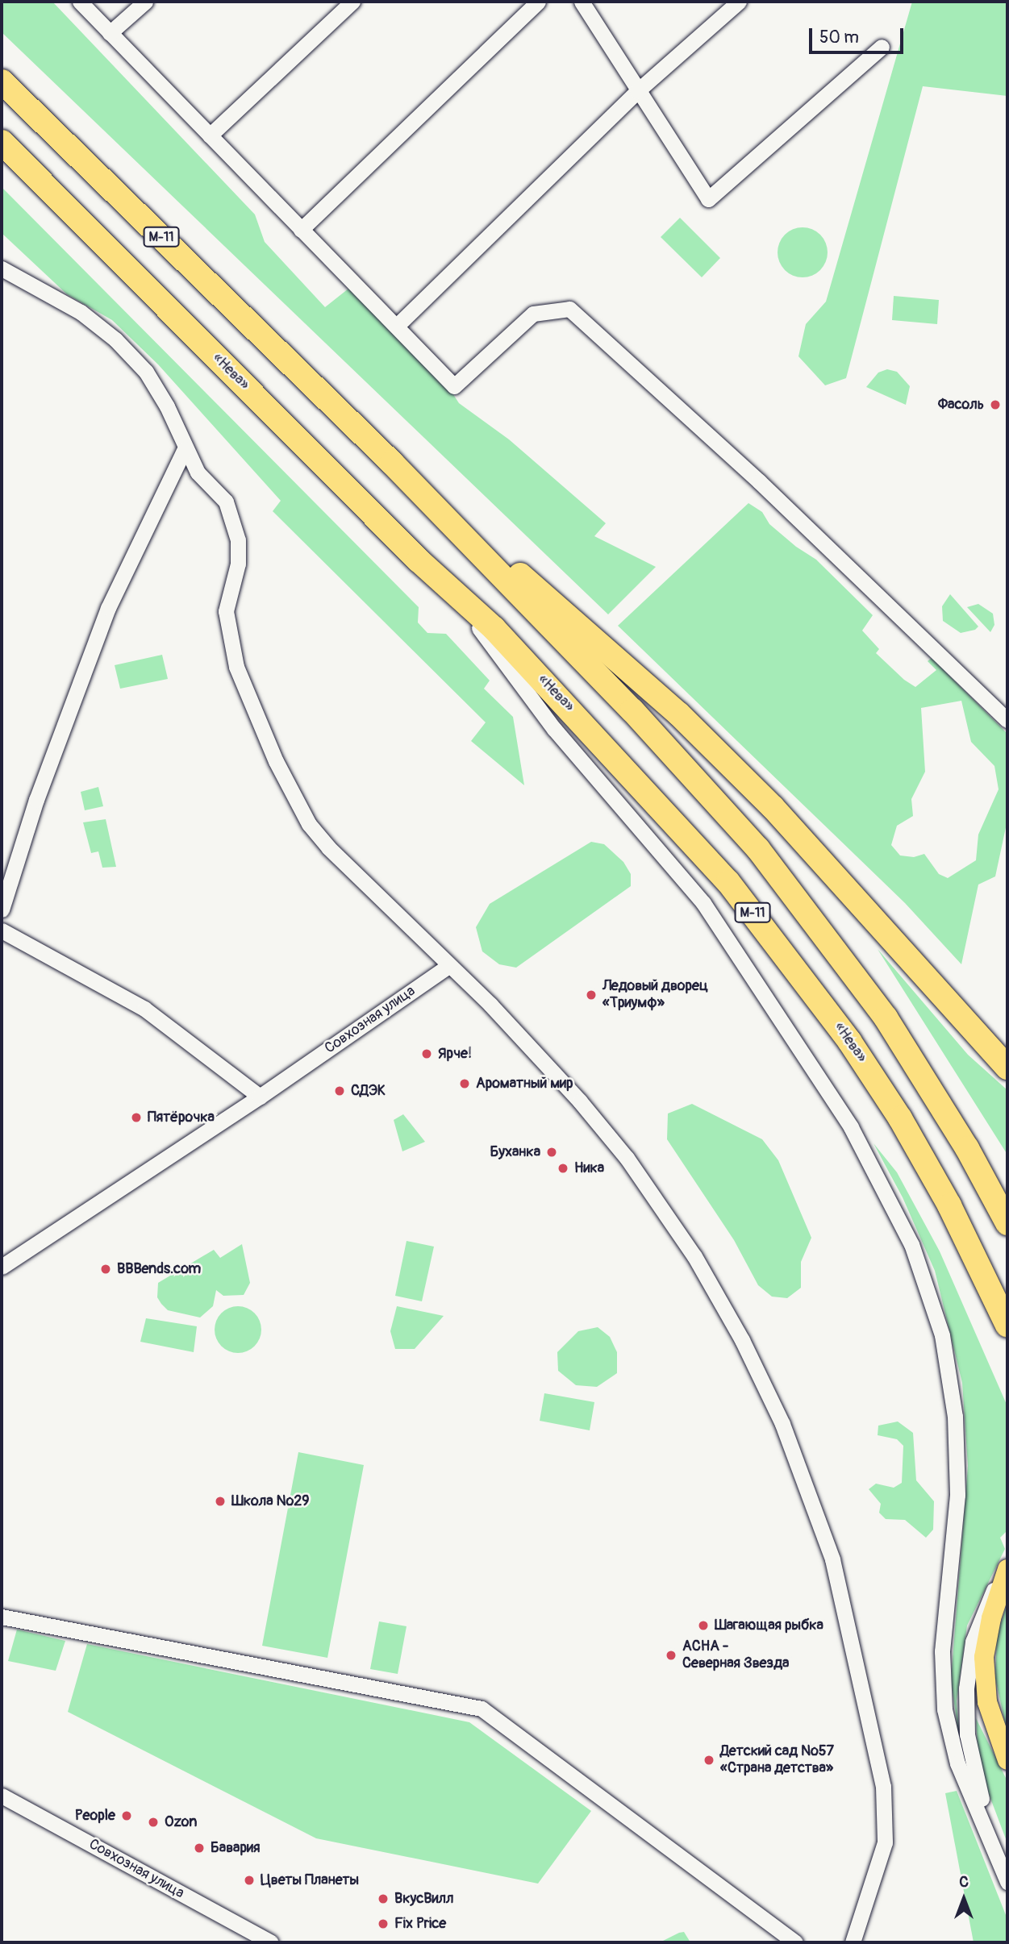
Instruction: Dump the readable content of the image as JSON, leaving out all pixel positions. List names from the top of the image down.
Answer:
{
  "streets": {
    "highway": ["М-11", "«Нева»"],
    "street": ["Совхозная улица"]
  },
  "places": [
    "Фасоль",
    "Ледовый дворец «Триумф»",
    "Ярче!",
    "Ароматный мир",
    "СДЭК",
    "Пятёрочка",
    "Буханка",
    "Ника",
    "BBBends.com",
    "Школа №29",
    "Шагающая рыбка",
    "АСНА - Северная Звезда",
    "Детский сад №57 «Страна детства»",
    "People",
    "Ozon",
    "Бавария",
    "Цветы Планеты",
    "ВкусВилл",
    "Fix Price"
  ],
  "scale_bar": "50 m",
  "north": "top"
}
